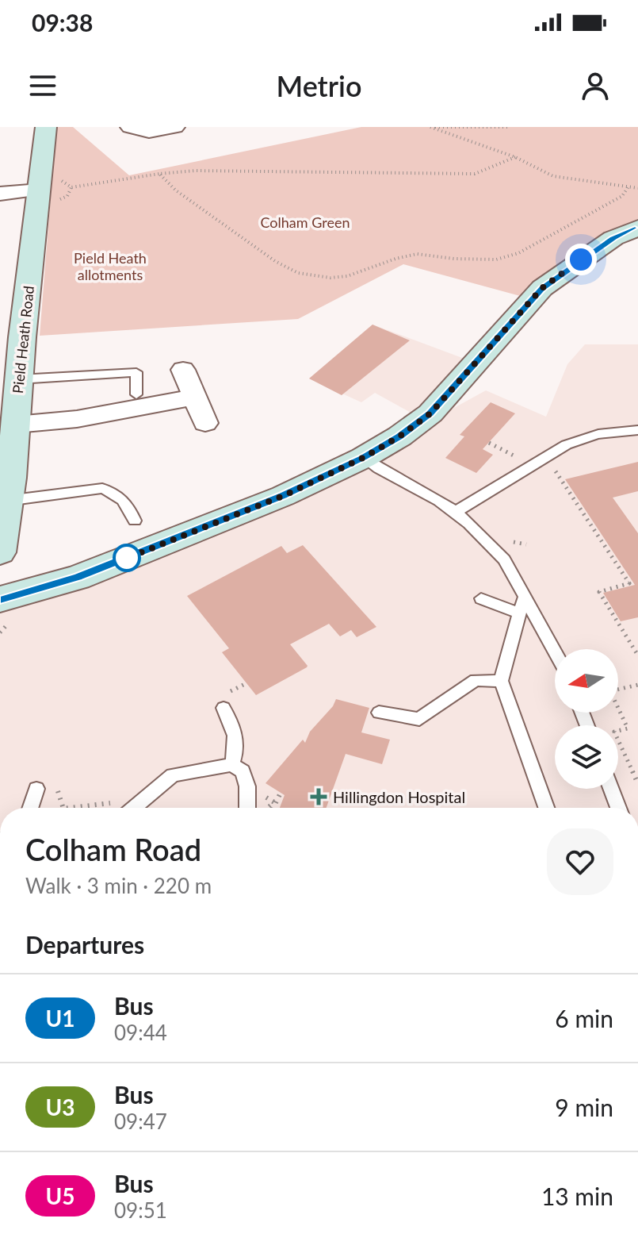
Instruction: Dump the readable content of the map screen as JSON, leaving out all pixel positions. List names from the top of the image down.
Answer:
{
  "streets": {
    "street": ["Pield Heath Road"]
  },
  "parks": ["Colham Green", "Pield Heath allotments"],
  "places": {
    "health": ["Hillingdon Hospital"]
  },
  "lines": ["bus line U1"],
  "north": "left",
  "page": {
    "status": "09:38",
    "header": "Metrio",
    "heading": [
      ["Colham Road", "Walk · 3 min · 220 m"],
      "Departures"
    ],
    "list": [
      {
        "mark": "U1",
        "name": "Bus",
        "note": "09:44",
        "value": "6 min"
      },
      {
        "mark": "U3",
        "name": "Bus",
        "note": "09:47",
        "value": "9 min"
      },
      {
        "mark": "U5",
        "name": "Bus",
        "note": "09:51",
        "value": "13 min"
      }
    ]
  }
}
